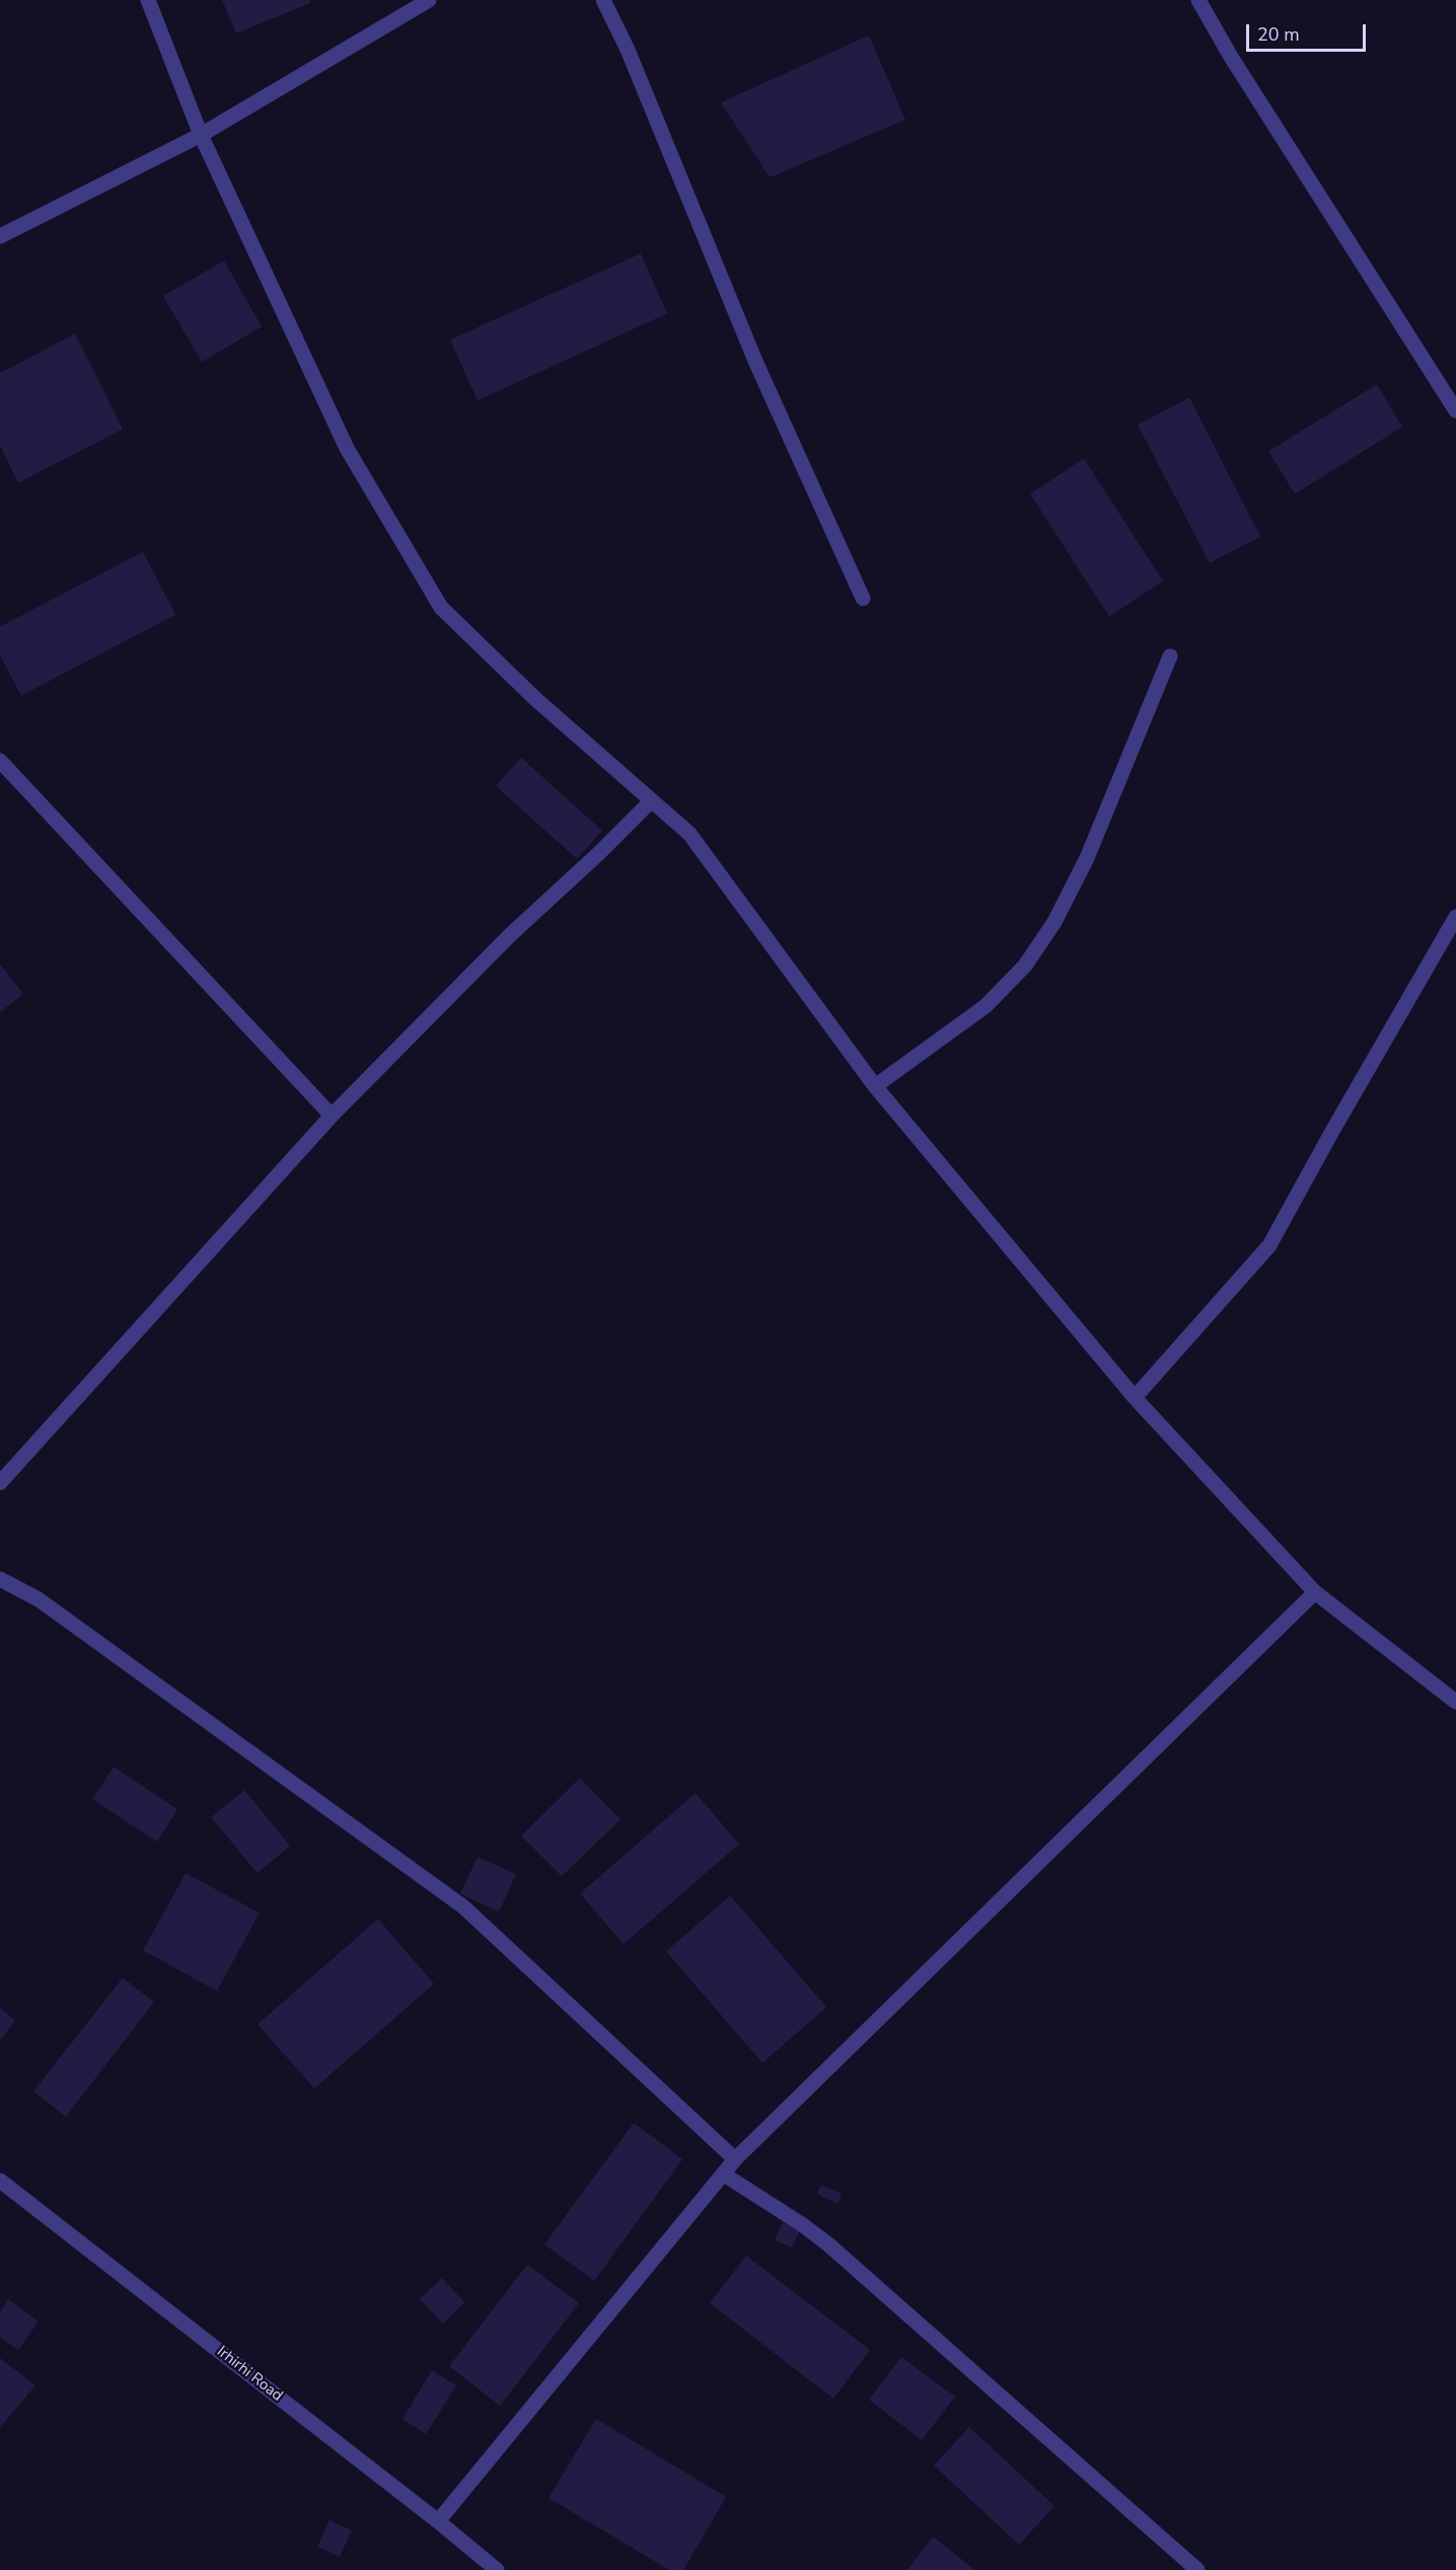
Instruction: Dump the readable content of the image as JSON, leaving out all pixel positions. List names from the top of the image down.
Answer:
{
  "streets": {
    "street": ["Irhirhi Road"]
  },
  "scale_bar": "20 m"
}
